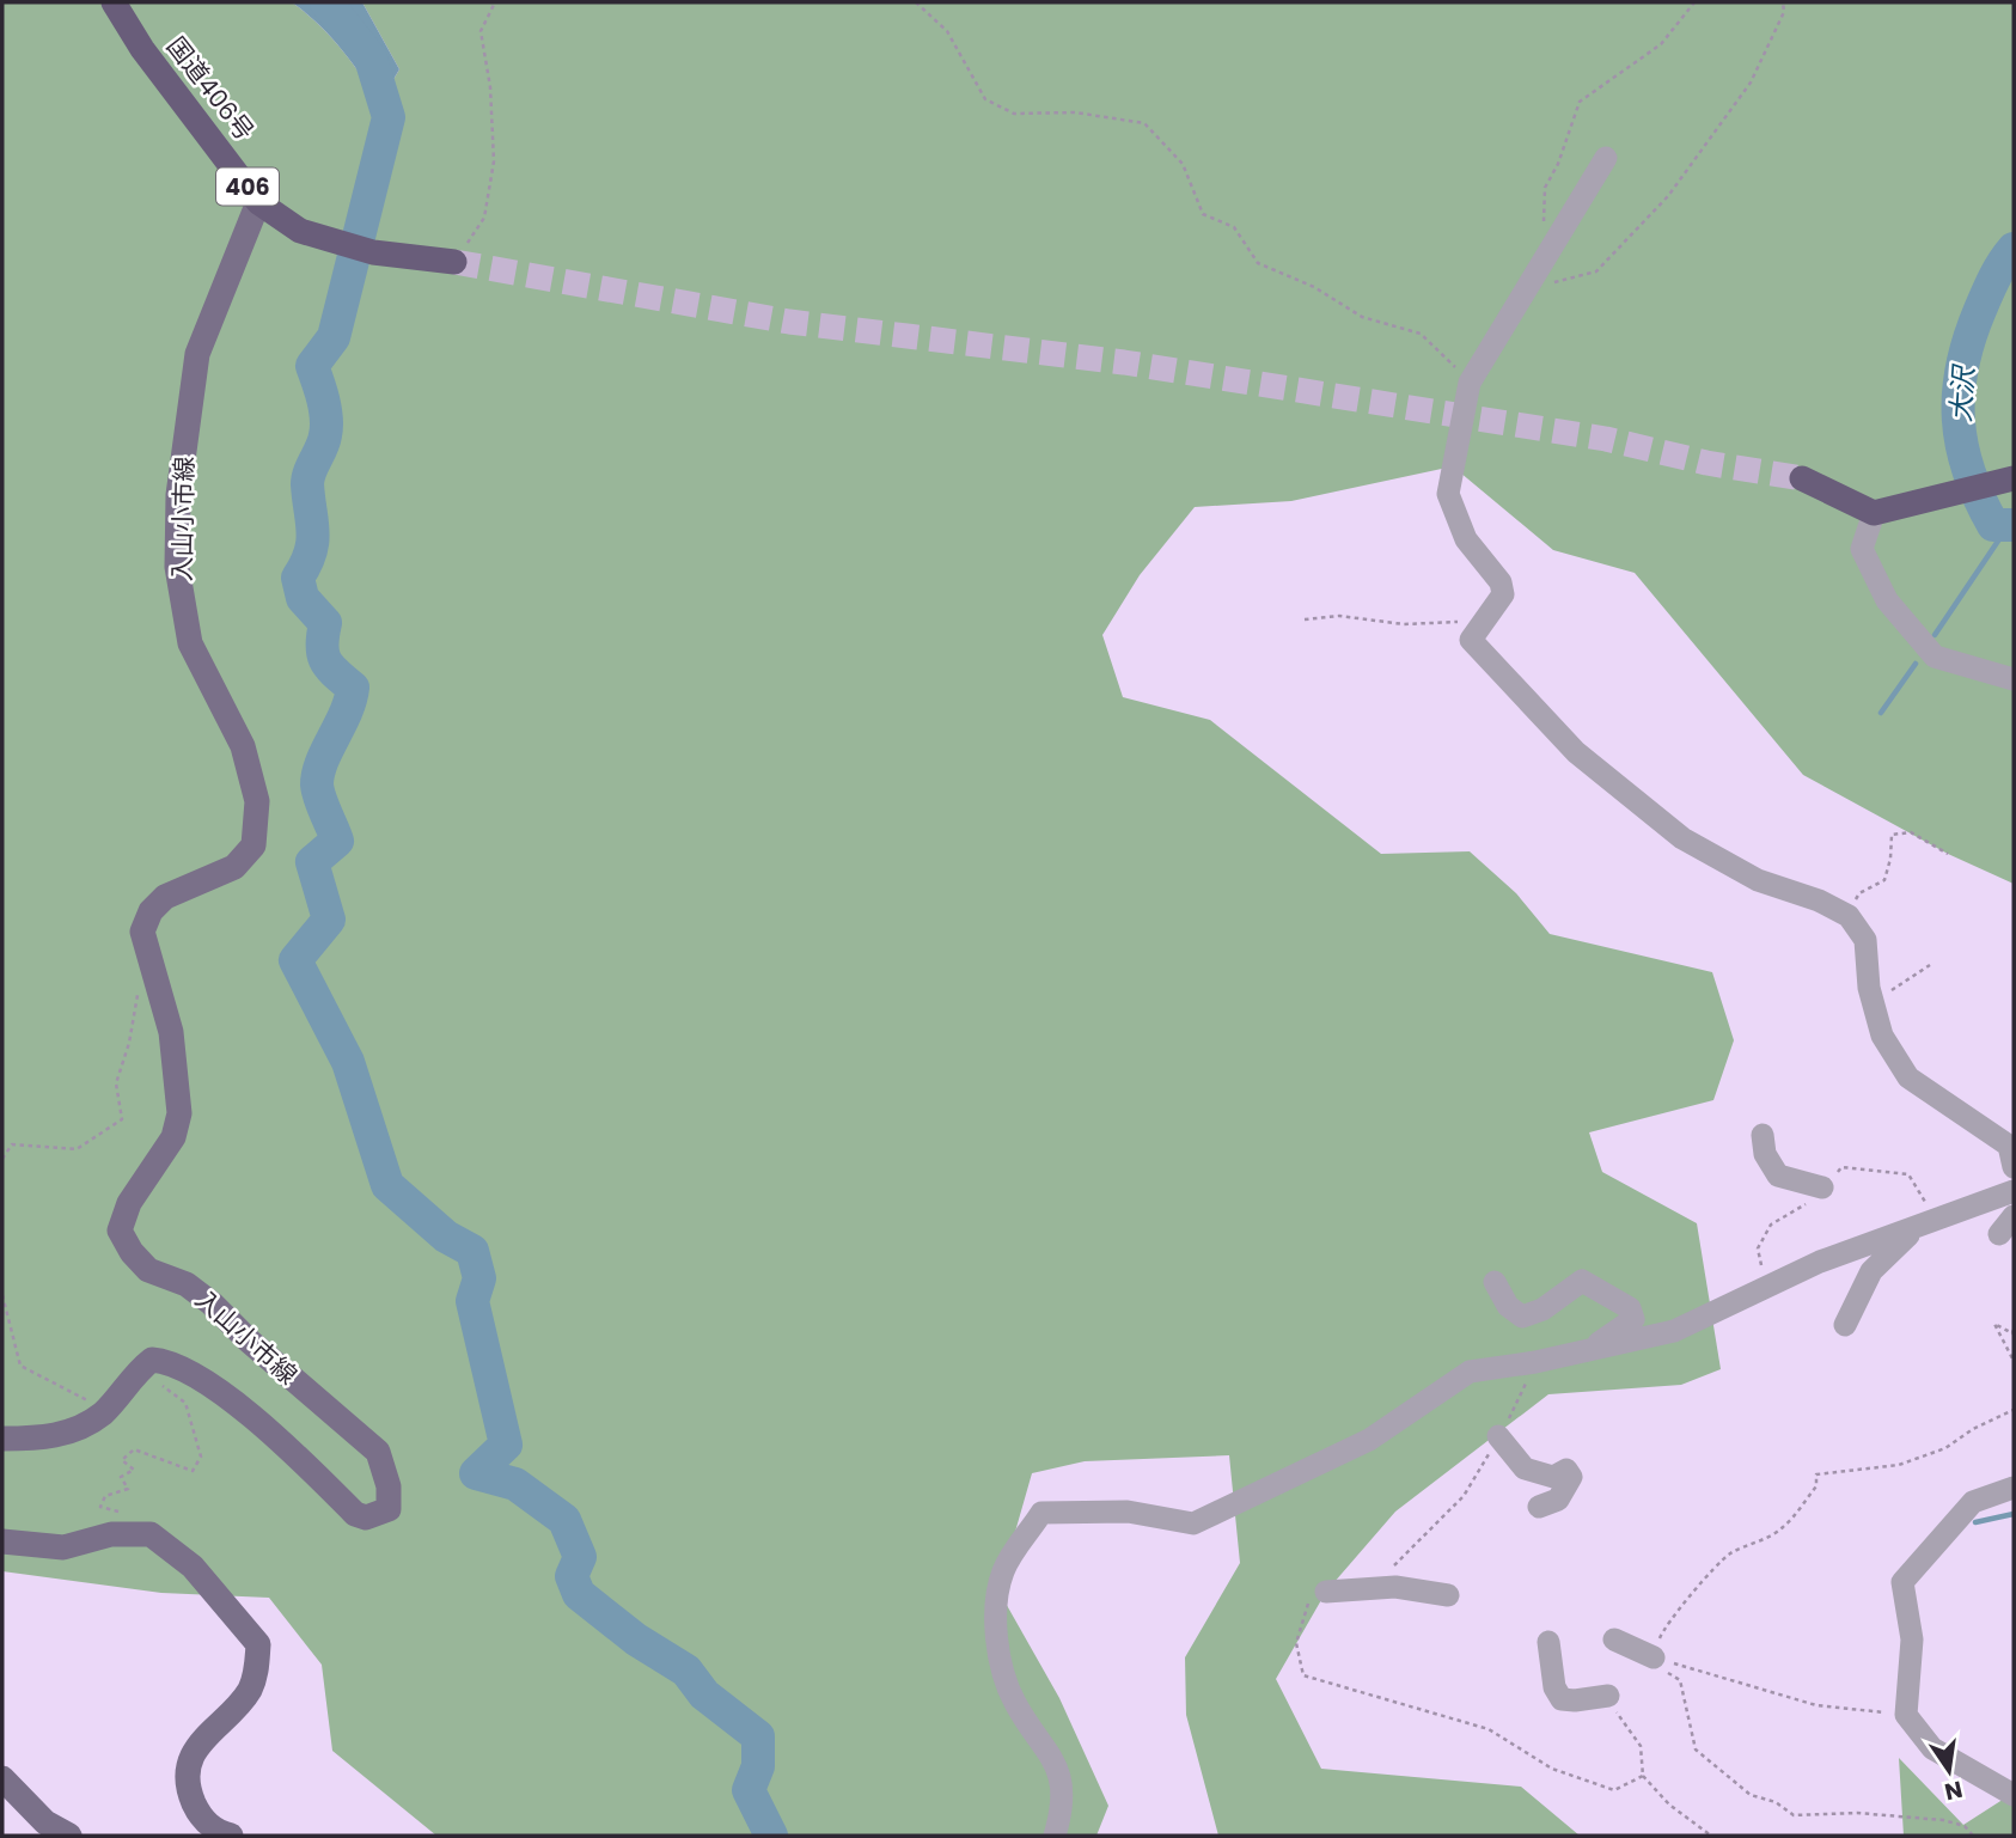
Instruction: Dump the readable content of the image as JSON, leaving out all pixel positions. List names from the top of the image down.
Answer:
{
  "streets": {
    "highway": ["国道406号", "406"],
    "main road": ["入山小市線"]
  },
  "crossings": [
    ["国道406号", "入山小市線"]
  ],
  "water": ["大沢"],
  "north": "bottom"
}
